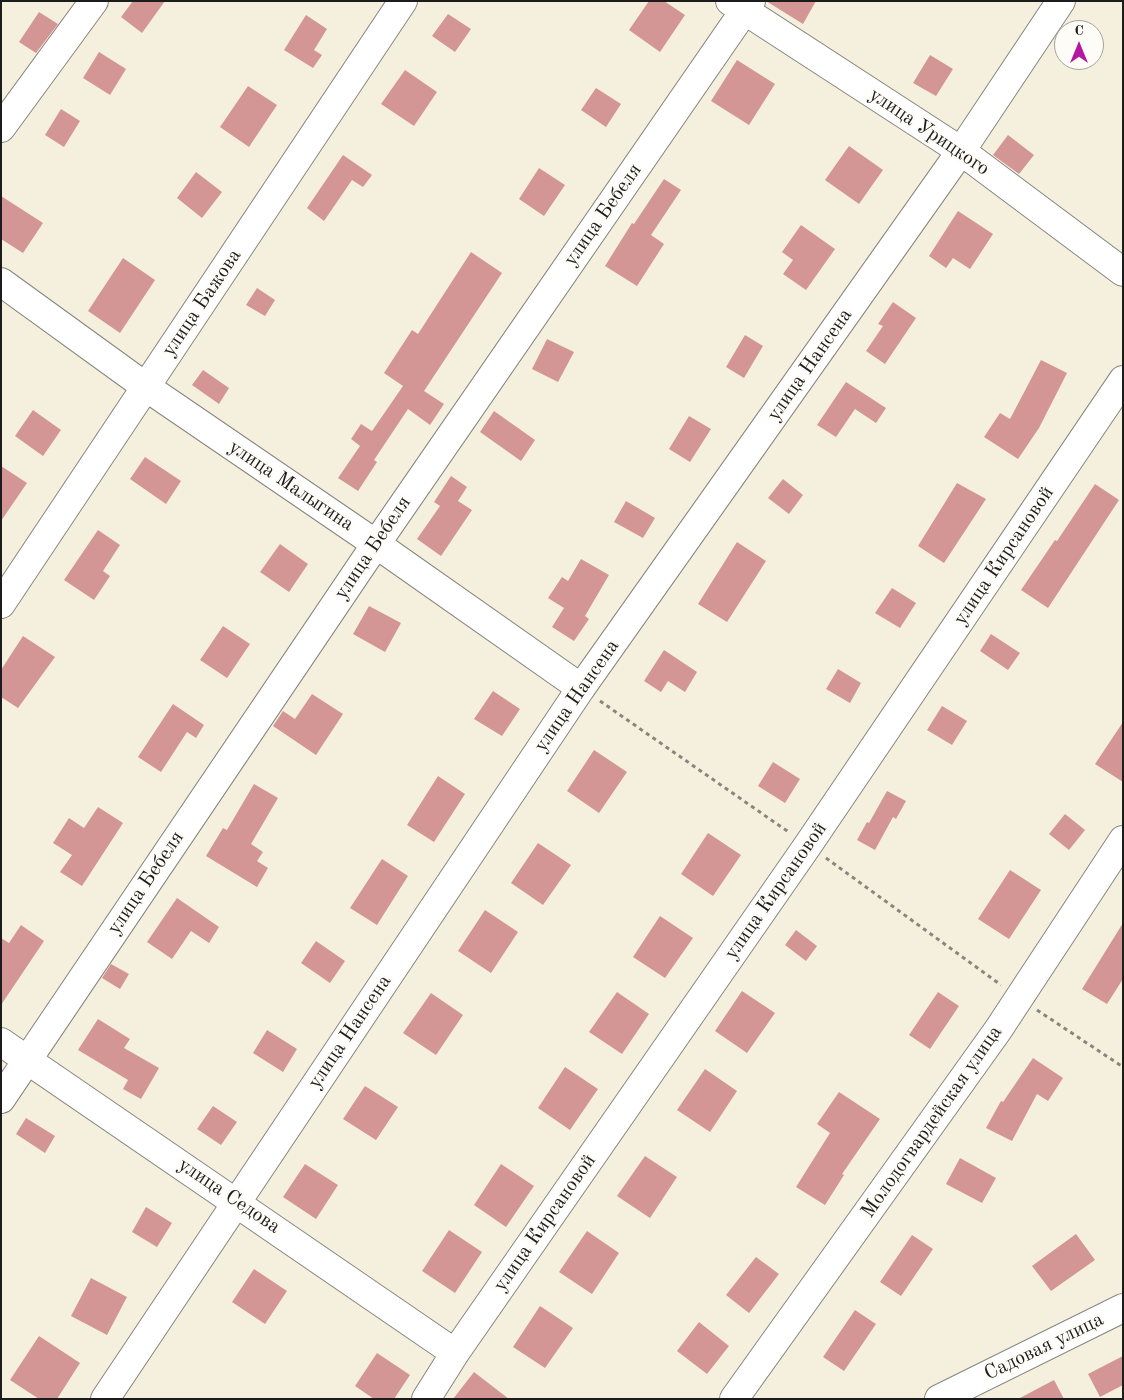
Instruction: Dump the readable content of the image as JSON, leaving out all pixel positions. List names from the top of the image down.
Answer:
{
  "streets": {
    "street": [
      "улица Урицкого",
      "улица Бебеля",
      "улица Бажова",
      "улица Нансена",
      "улица Малыгина",
      "улица Кирсановой",
      "Молодогвардейская улица",
      "улица Седова",
      "Садовая улица"
    ]
  },
  "crossings": [
    ["улица Урицкого", "улица Бебеля"],
    ["улица Урицкого", "улица Нансена"],
    ["улица Бебеля", "улица Малыгина"],
    ["улица Бебеля", "улица Седова"],
    ["улица Бажова", "улица Малыгина"],
    ["улица Нансена", "улица Малыгина"],
    ["улица Нансена", "улица Седова"],
    ["улица Кирсановой", "улица Седова"]
  ],
  "north": "top"
}
